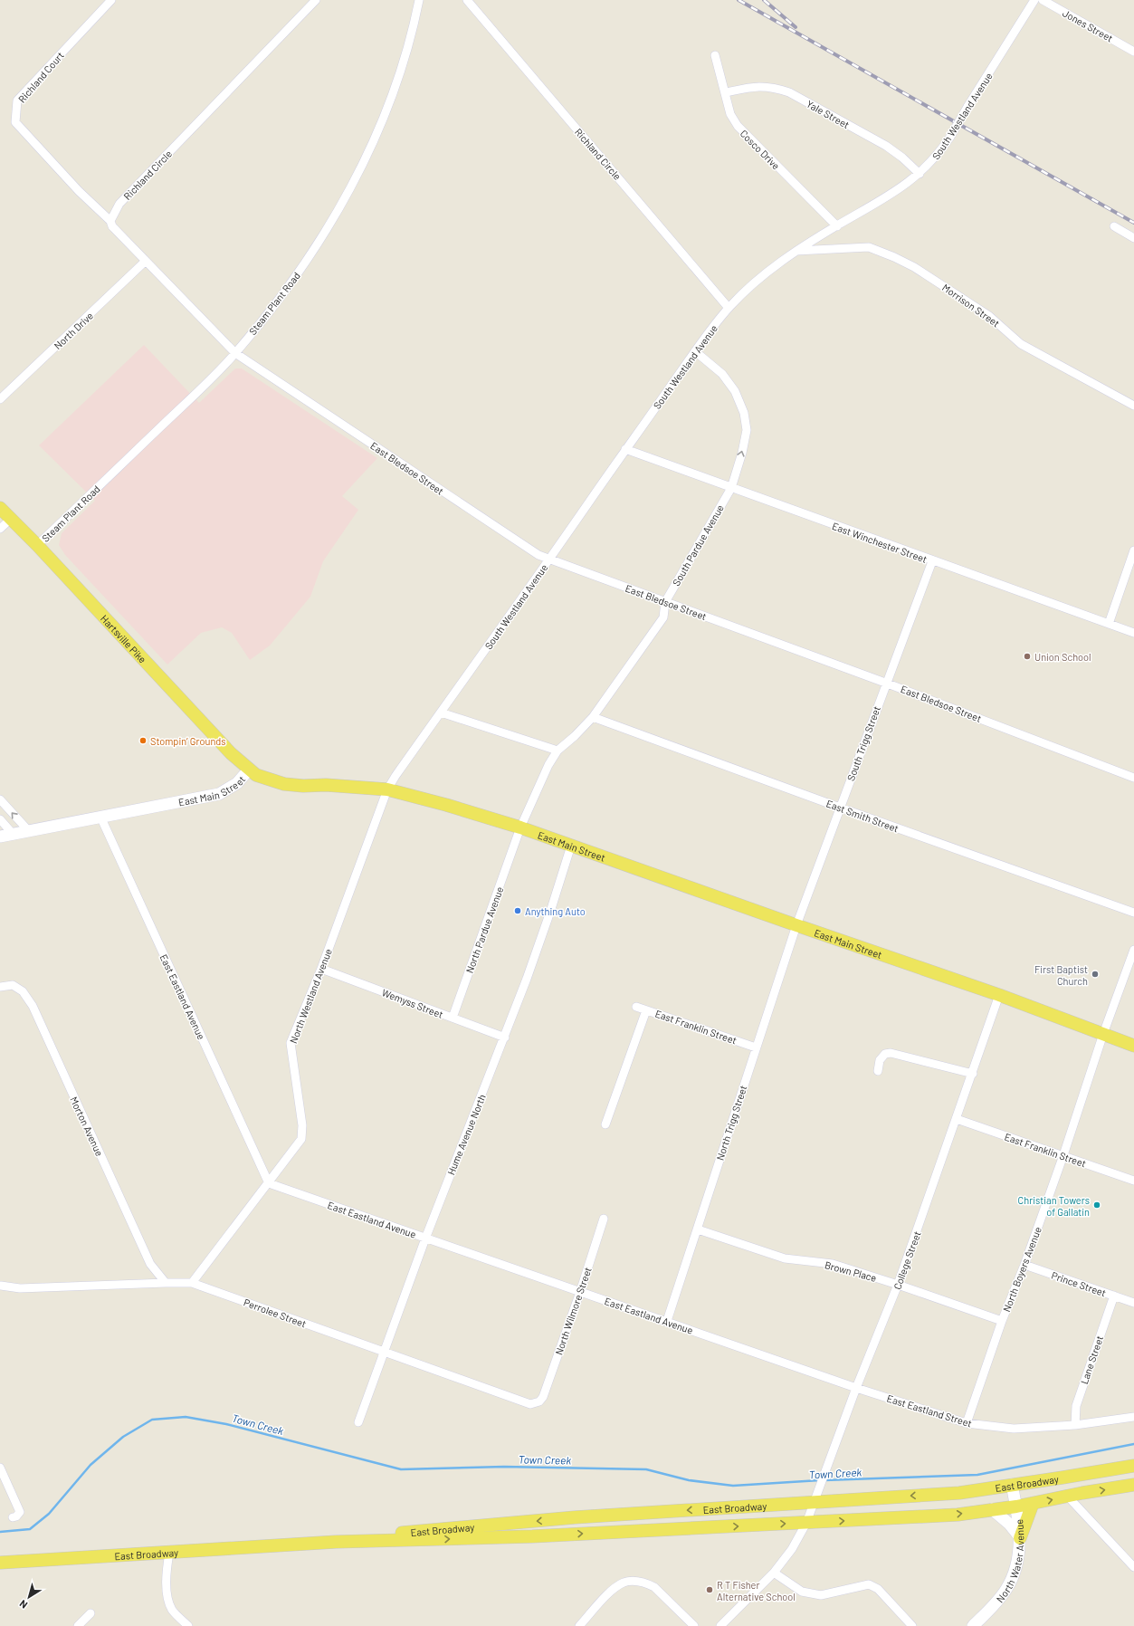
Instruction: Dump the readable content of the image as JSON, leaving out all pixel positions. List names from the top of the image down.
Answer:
{
  "streets": {
    "main road": ["Hartsville Pike", "East Main Street", "East Broadway"],
    "street": [
      "Jones Street",
      "Richland Court",
      "Yale Street",
      "South Westland Avenue",
      "Cosco Drive",
      "Richland Circle",
      "Steam Plant Road",
      "Morrison Street",
      "North Drive",
      "East Bledsoe Street",
      "East Winchester Street",
      "South Pardue Avenue",
      "South Trigg Street",
      "East Smith Street",
      "North Pardue Avenue",
      "North Westland Avenue",
      "East Eastland Avenue",
      "Wemyss Street",
      "East Franklin Street",
      "North Trigg Street",
      "Morton Avenue",
      "Hume Avenue North",
      "College Street",
      "North Boyers Avenue",
      "Brown Place",
      "Prince Street",
      "North Wilmore Street",
      "Perrolee Street",
      "Lane Street",
      "East Eastland Street",
      "North Water Avenue"
    ]
  },
  "crossings": [
    ["Richland Court", "Richland Circle"],
    ["Yale Street", "South Westland Avenue"],
    ["Yale Street", "Cosco Drive"],
    ["South Westland Avenue", "Cosco Drive"],
    ["South Westland Avenue", "Richland Circle"],
    ["South Westland Avenue", "Morrison Street"],
    ["South Westland Avenue", "East Bledsoe Street"],
    ["South Westland Avenue", "East Winchester Street"],
    ["South Westland Avenue", "South Pardue Avenue"],
    ["South Westland Avenue", "East Main Street"],
    ["South Westland Avenue", "North Westland Avenue"],
    ["Steam Plant Road", "East Bledsoe Street"],
    ["Steam Plant Road", "Hartsville Pike"],
    ["East Bledsoe Street", "South Pardue Avenue"],
    ["East Bledsoe Street", "South Trigg Street"],
    ["East Winchester Street", "South Pardue Avenue"],
    ["East Winchester Street", "South Trigg Street"],
    ["South Pardue Avenue", "East Main Street"],
    ["South Pardue Avenue", "East Smith Street"],
    ["South Pardue Avenue", "North Pardue Avenue"],
    ["Hartsville Pike", "East Main Street"],
    ["South Trigg Street", "East Main Street"],
    ["South Trigg Street", "East Smith Street"],
    ["South Trigg Street", "North Trigg Street"],
    ["East Main Street", "North Westland Avenue"],
    ["East Main Street", "East Eastland Avenue"],
    ["East Main Street", "North Trigg Street"],
    ["East Main Street", "Hume Avenue North"],
    ["East Main Street", "College Street"],
    ["East Main Street", "North Boyers Avenue"],
    ["North Pardue Avenue", "Wemyss Street"],
    ["North Westland Avenue", "East Eastland Avenue"],
    ["North Westland Avenue", "Wemyss Street"],
    ["North Westland Avenue", "Perrolee Street"],
    ["East Eastland Avenue", "North Trigg Street"],
    ["East Eastland Avenue", "Hume Avenue North"],
    ["East Eastland Avenue", "College Street"],
    ["East Eastland Avenue", "North Wilmore Street"],
    ["East Eastland Avenue", "East Eastland Street"],
    ["Wemyss Street", "Hume Avenue North"],
    ["East Franklin Street", "North Trigg Street"],
    ["East Franklin Street", "College Street"],
    ["East Franklin Street", "North Boyers Avenue"],
    ["North Trigg Street", "Brown Place"],
    ["Morton Avenue", "Perrolee Street"],
    ["Hume Avenue North", "Perrolee Street"],
    ["College Street", "Brown Place"],
    ["College Street", "East Eastland Street"],
    ["College Street", "East Broadway"],
    ["North Boyers Avenue", "Brown Place"],
    ["North Boyers Avenue", "Prince Street"],
    ["North Boyers Avenue", "East Eastland Street"],
    ["Prince Street", "Lane Street"],
    ["North Wilmore Street", "Perrolee Street"],
    ["Lane Street", "East Eastland Street"],
    ["East Broadway", "North Water Avenue"]
  ],
  "water": ["Town Creek"],
  "places": [
    "Union School",
    "Stompin’ Grounds",
    "Anything Auto",
    "First Baptist Church",
    "Christian Towers of Gallatin",
    "R T Fisher Alternative School"
  ],
  "north": "bottom left"
}
